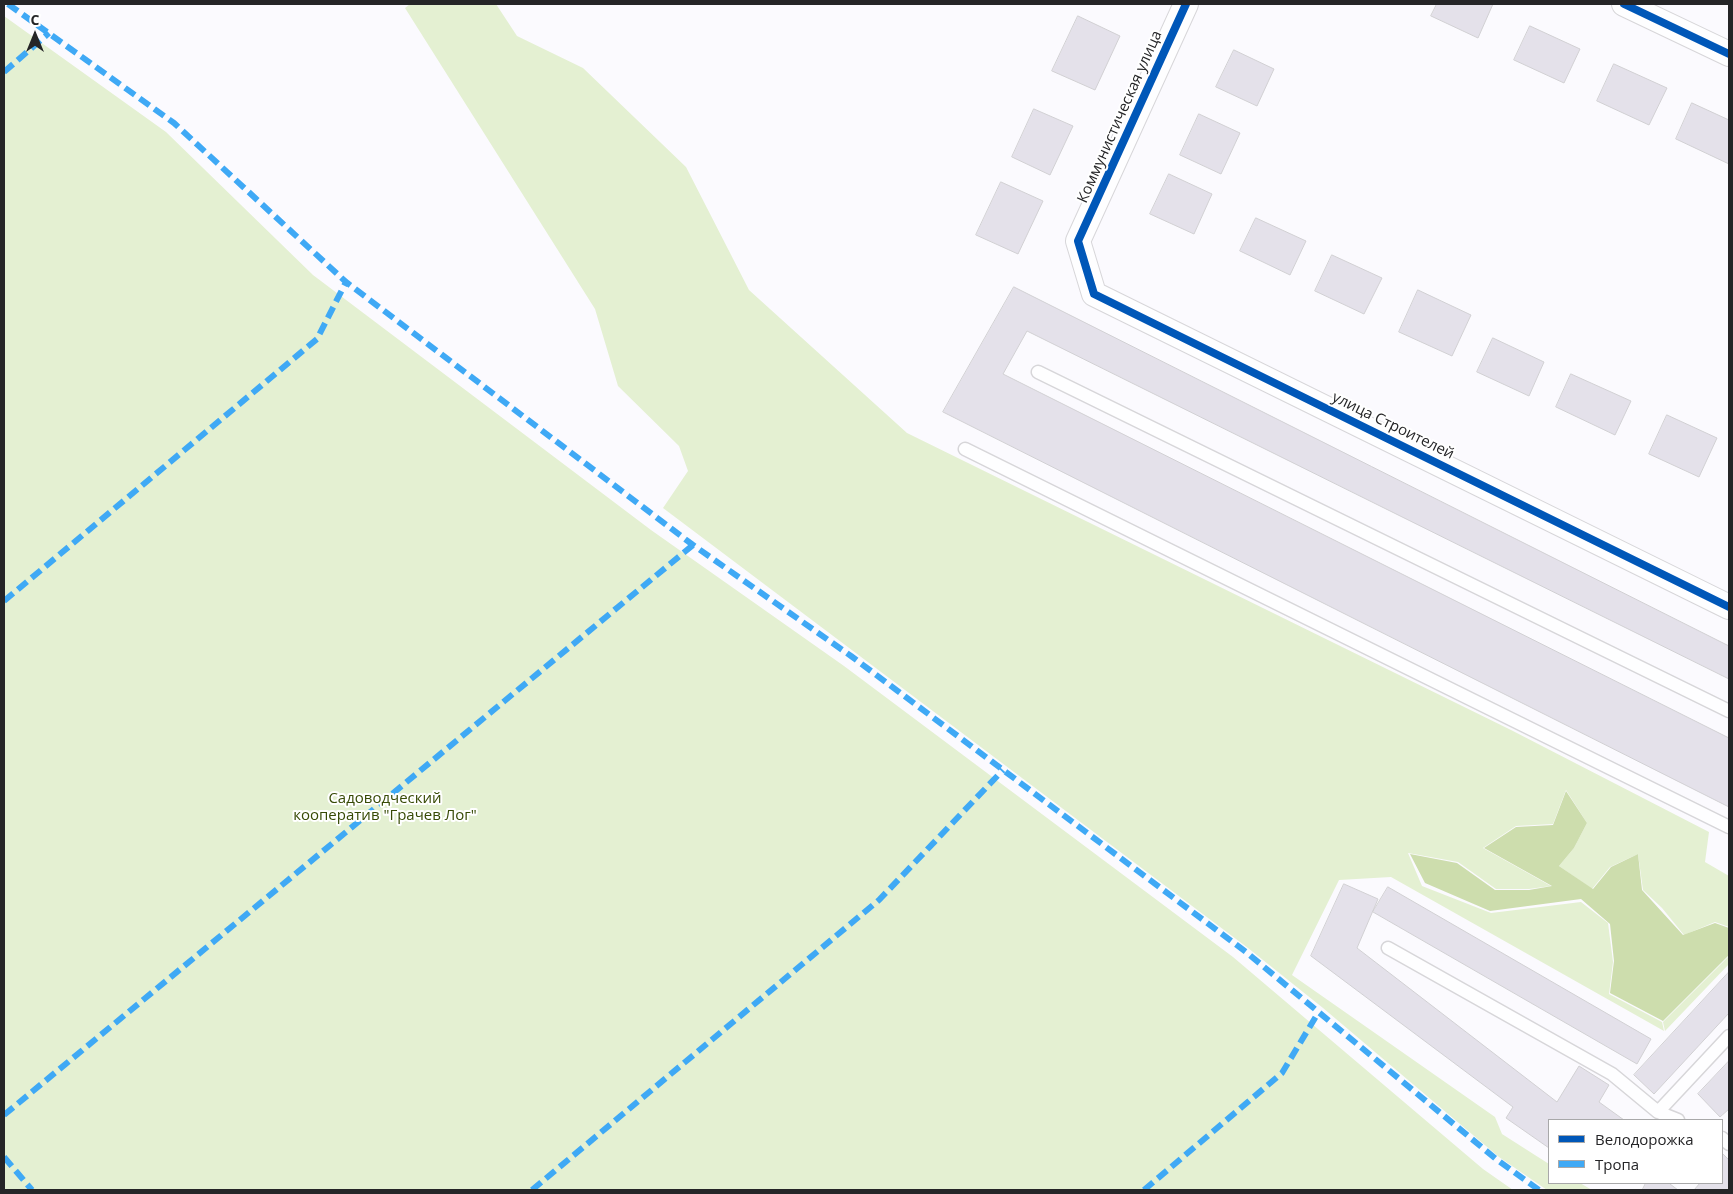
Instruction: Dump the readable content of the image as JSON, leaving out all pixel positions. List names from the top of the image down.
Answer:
{
  "streets": {
    "street": ["Коммунистическая улица", "улица Строителей"]
  },
  "crossings": [
    ["Коммунистическая улица", "улица Строителей"]
  ],
  "parks": ["Cадоводческий кооператив \"Грачев Лог\""],
  "legend": ["Велодорожка", "Тропа"],
  "north": "top"
}
